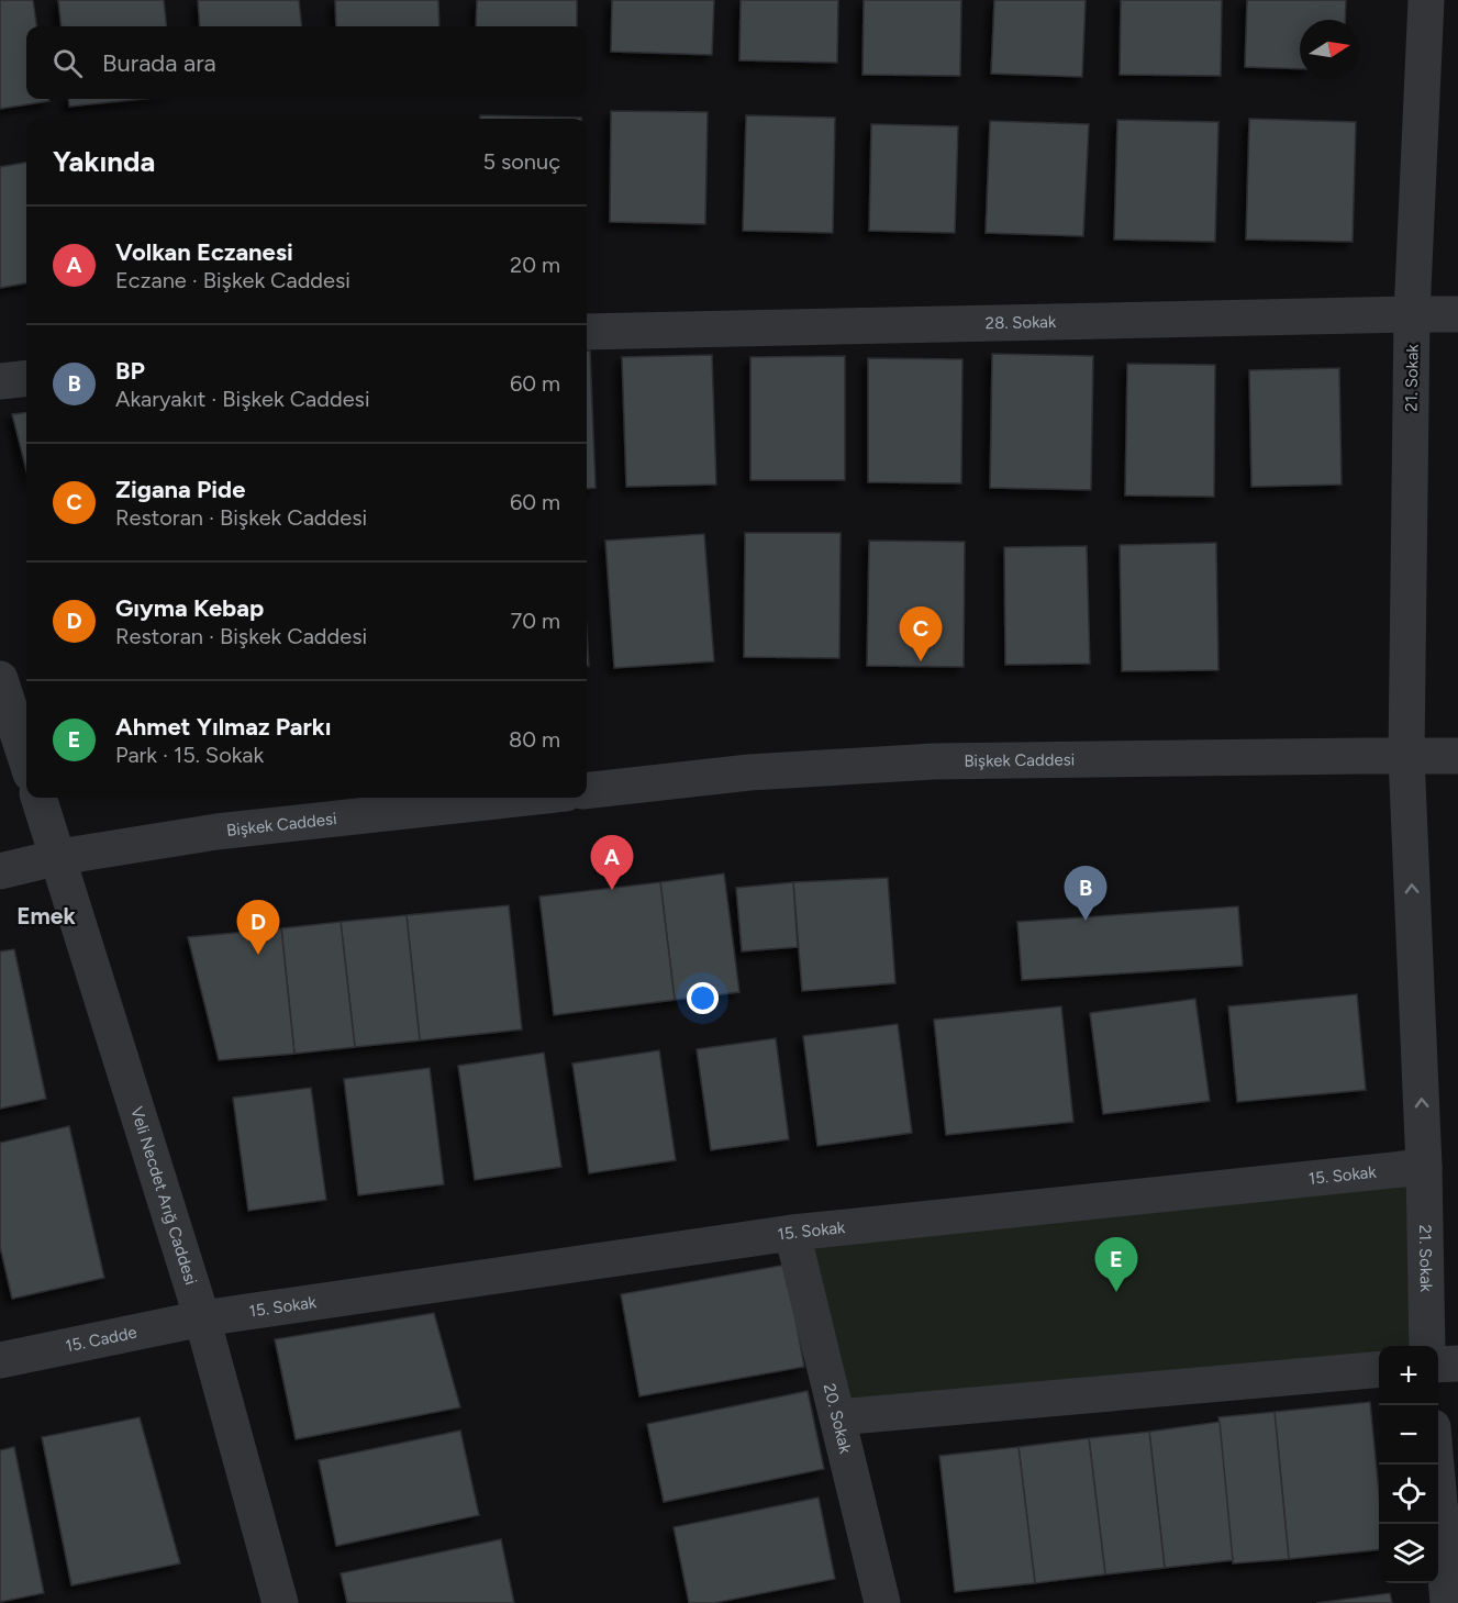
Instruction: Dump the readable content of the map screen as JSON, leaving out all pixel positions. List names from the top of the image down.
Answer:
{
  "streets": {
    "street": [
      "28. Sokak",
      "21. Sokak",
      "Bişkek Caddesi",
      "15. Sokak",
      "Veli Necdet Arığ Caddesi",
      "15. Cadde",
      "20. Sokak"
    ]
  },
  "crossings": [
    ["28. Sokak", "21. Sokak"],
    ["21. Sokak", "Bişkek Caddesi"],
    ["21. Sokak", "15. Sokak"],
    ["Bişkek Caddesi", "Veli Necdet Arığ Caddesi"],
    ["15. Sokak", "Veli Necdet Arığ Caddesi"],
    ["15. Sokak", "15. Cadde"],
    ["15. Sokak", "20. Sokak"],
    ["Veli Necdet Arığ Caddesi", "15. Cadde"]
  ],
  "districts": ["Emek"],
  "north": "right",
  "page": {
    "search": "Burada ara",
    "heading": ["Yakında", "5 sonuç"],
    "list": [
      {
        "mark": "A",
        "name": "Volkan Eczanesi",
        "note": "Eczane · Bişkek Caddesi",
        "value": "20 m"
      },
      {
        "mark": "B",
        "name": "BP",
        "note": "Akaryakıt · Bişkek Caddesi",
        "value": "60 m"
      },
      {
        "mark": "C",
        "name": "Zigana Pide",
        "note": "Restoran · Bişkek Caddesi",
        "value": "60 m"
      },
      {
        "mark": "D",
        "name": "Gıyma Kebap",
        "note": "Restoran · Bişkek Caddesi",
        "value": "70 m"
      },
      {
        "mark": "E",
        "name": "Ahmet Yılmaz Parkı",
        "note": "Park · 15. Sokak",
        "value": "80 m"
      }
    ],
    "pins": [
      "C",
      "A",
      "B",
      "D",
      "E"
    ],
    "map_buttons": ["+", "−"]
  }
}
